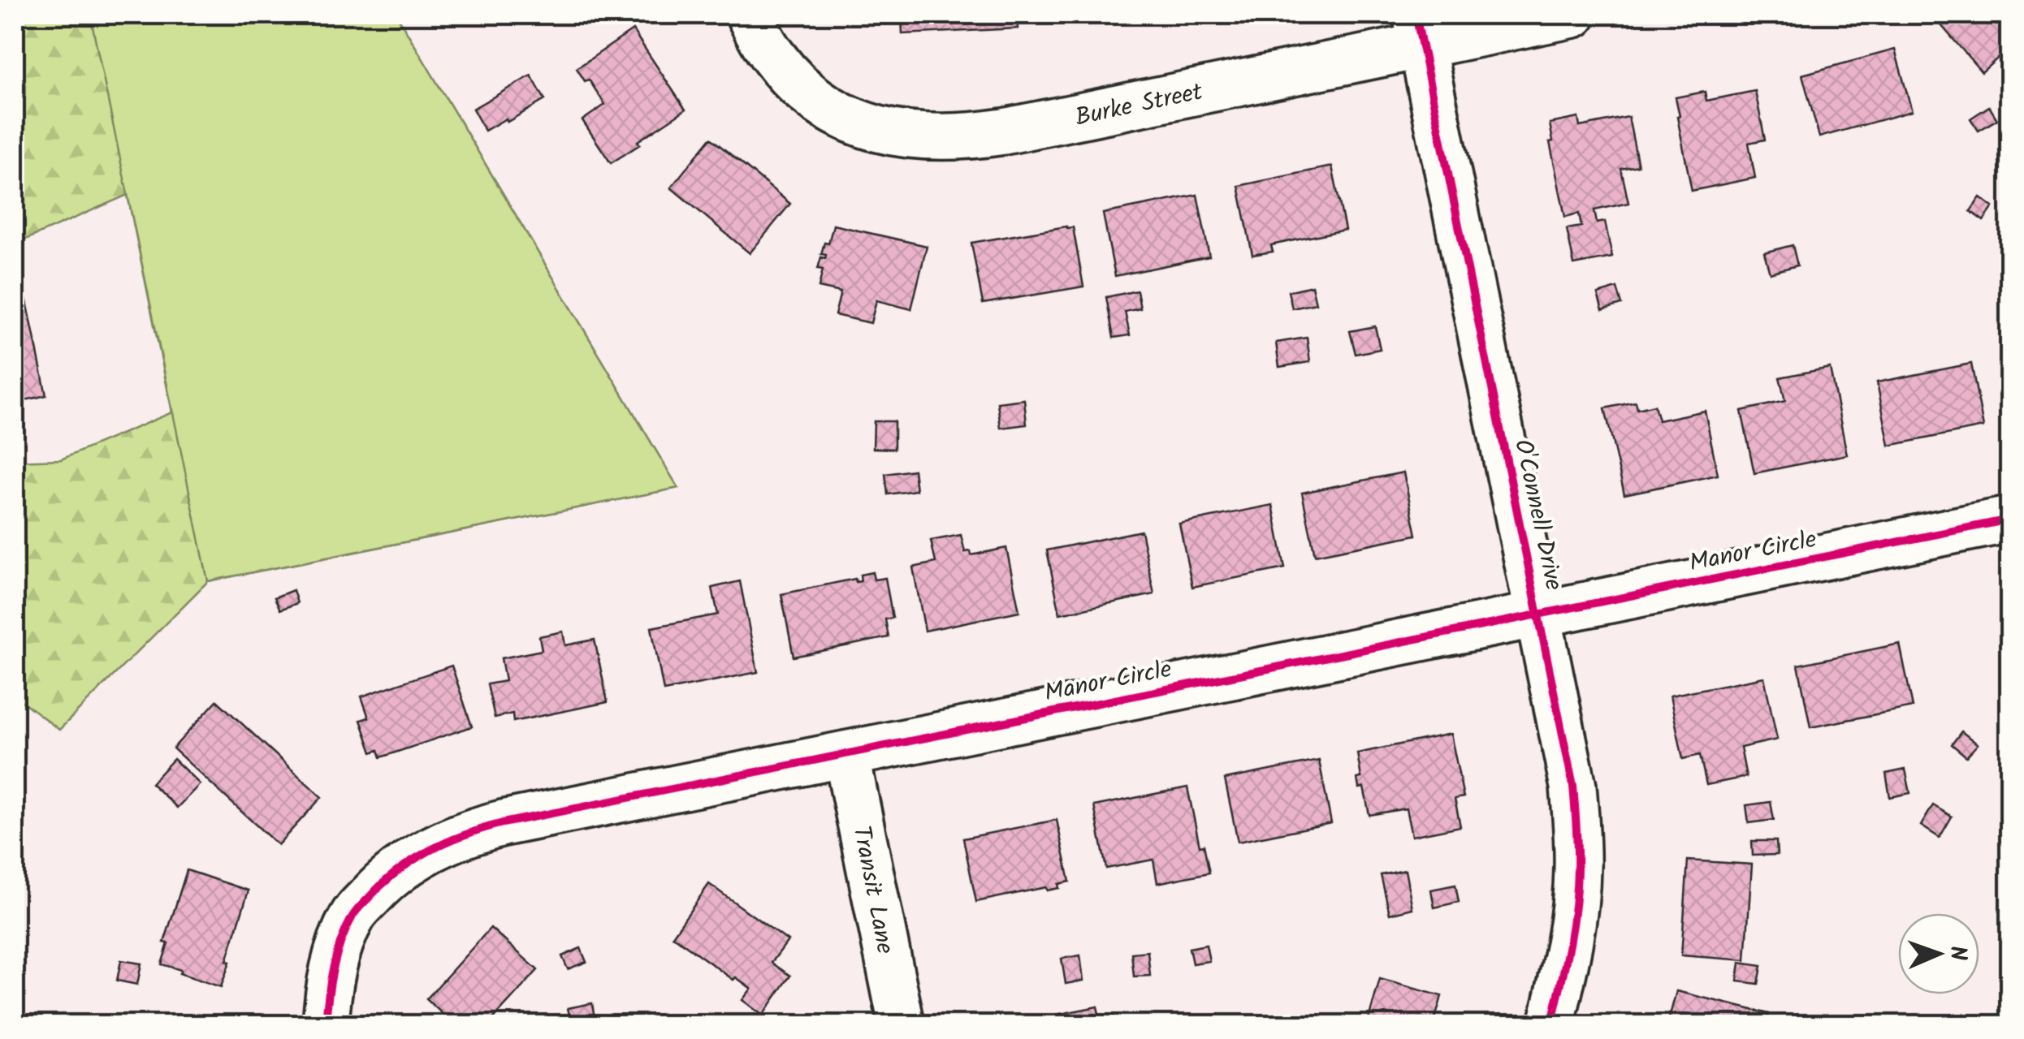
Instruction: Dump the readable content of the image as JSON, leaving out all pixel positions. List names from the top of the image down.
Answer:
{
  "streets": {
    "street": [
      "Burke Street",
      "O'Connell Drive",
      "Manor Circle",
      "Transit Lane"
    ]
  },
  "crossings": [
    ["Burke Street", "O'Connell Drive"],
    ["O'Connell Drive", "Manor Circle"],
    ["Manor Circle", "Transit Lane"]
  ],
  "north": "right"
}
